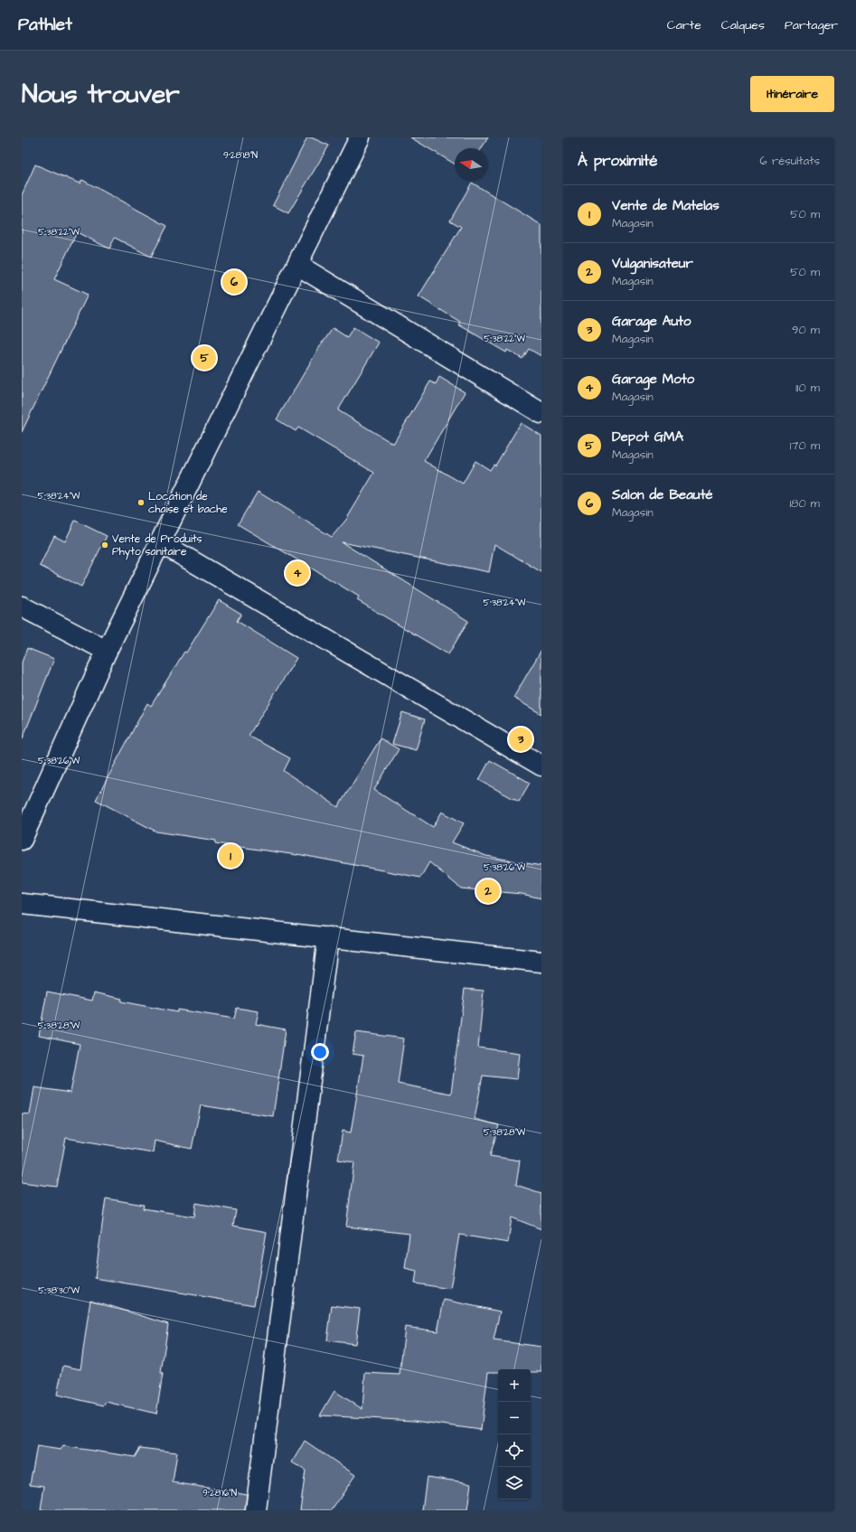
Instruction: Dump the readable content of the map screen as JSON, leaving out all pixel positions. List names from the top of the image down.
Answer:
{
  "places": ["Location de chaise et bache", "Vente de Produits Phyto sanitaire"],
  "north": "left",
  "page": {
    "header": "Pathlet",
    "nav": ["Carte", "Calques", "Partager"],
    "buttons": "Itinéraire",
    "title": "Nous trouver",
    "heading": ["À proximité", "6 résultats"],
    "list": [
      {
        "mark": "1",
        "name": "Vente de Matelas",
        "note": "Magasin",
        "value": "50 m"
      },
      {
        "mark": "2",
        "name": "Vulganisateur",
        "note": "Magasin",
        "value": "50 m"
      },
      {
        "mark": "3",
        "name": "Garage Auto",
        "note": "Magasin",
        "value": "90 m"
      },
      {
        "mark": "4",
        "name": "Garage Moto",
        "note": "Magasin",
        "value": "110 m"
      },
      {
        "mark": "5",
        "name": "Depot GMA",
        "note": "Magasin",
        "value": "170 m"
      },
      {
        "mark": "6",
        "name": "Salon de Beauté",
        "note": "Magasin",
        "value": "180 m"
      }
    ],
    "pins": [
      "6",
      "5",
      "4",
      "3",
      "1",
      "2"
    ],
    "map_buttons": ["+", "−"]
  },
  "coordinates": [
    "9°28'18\"N",
    "5°38'22\"W",
    "5°38'24\"W",
    "5°38'26\"W",
    "5°38'28\"W",
    "5°38'30\"W",
    "9°28'16\"N"
  ]
}
